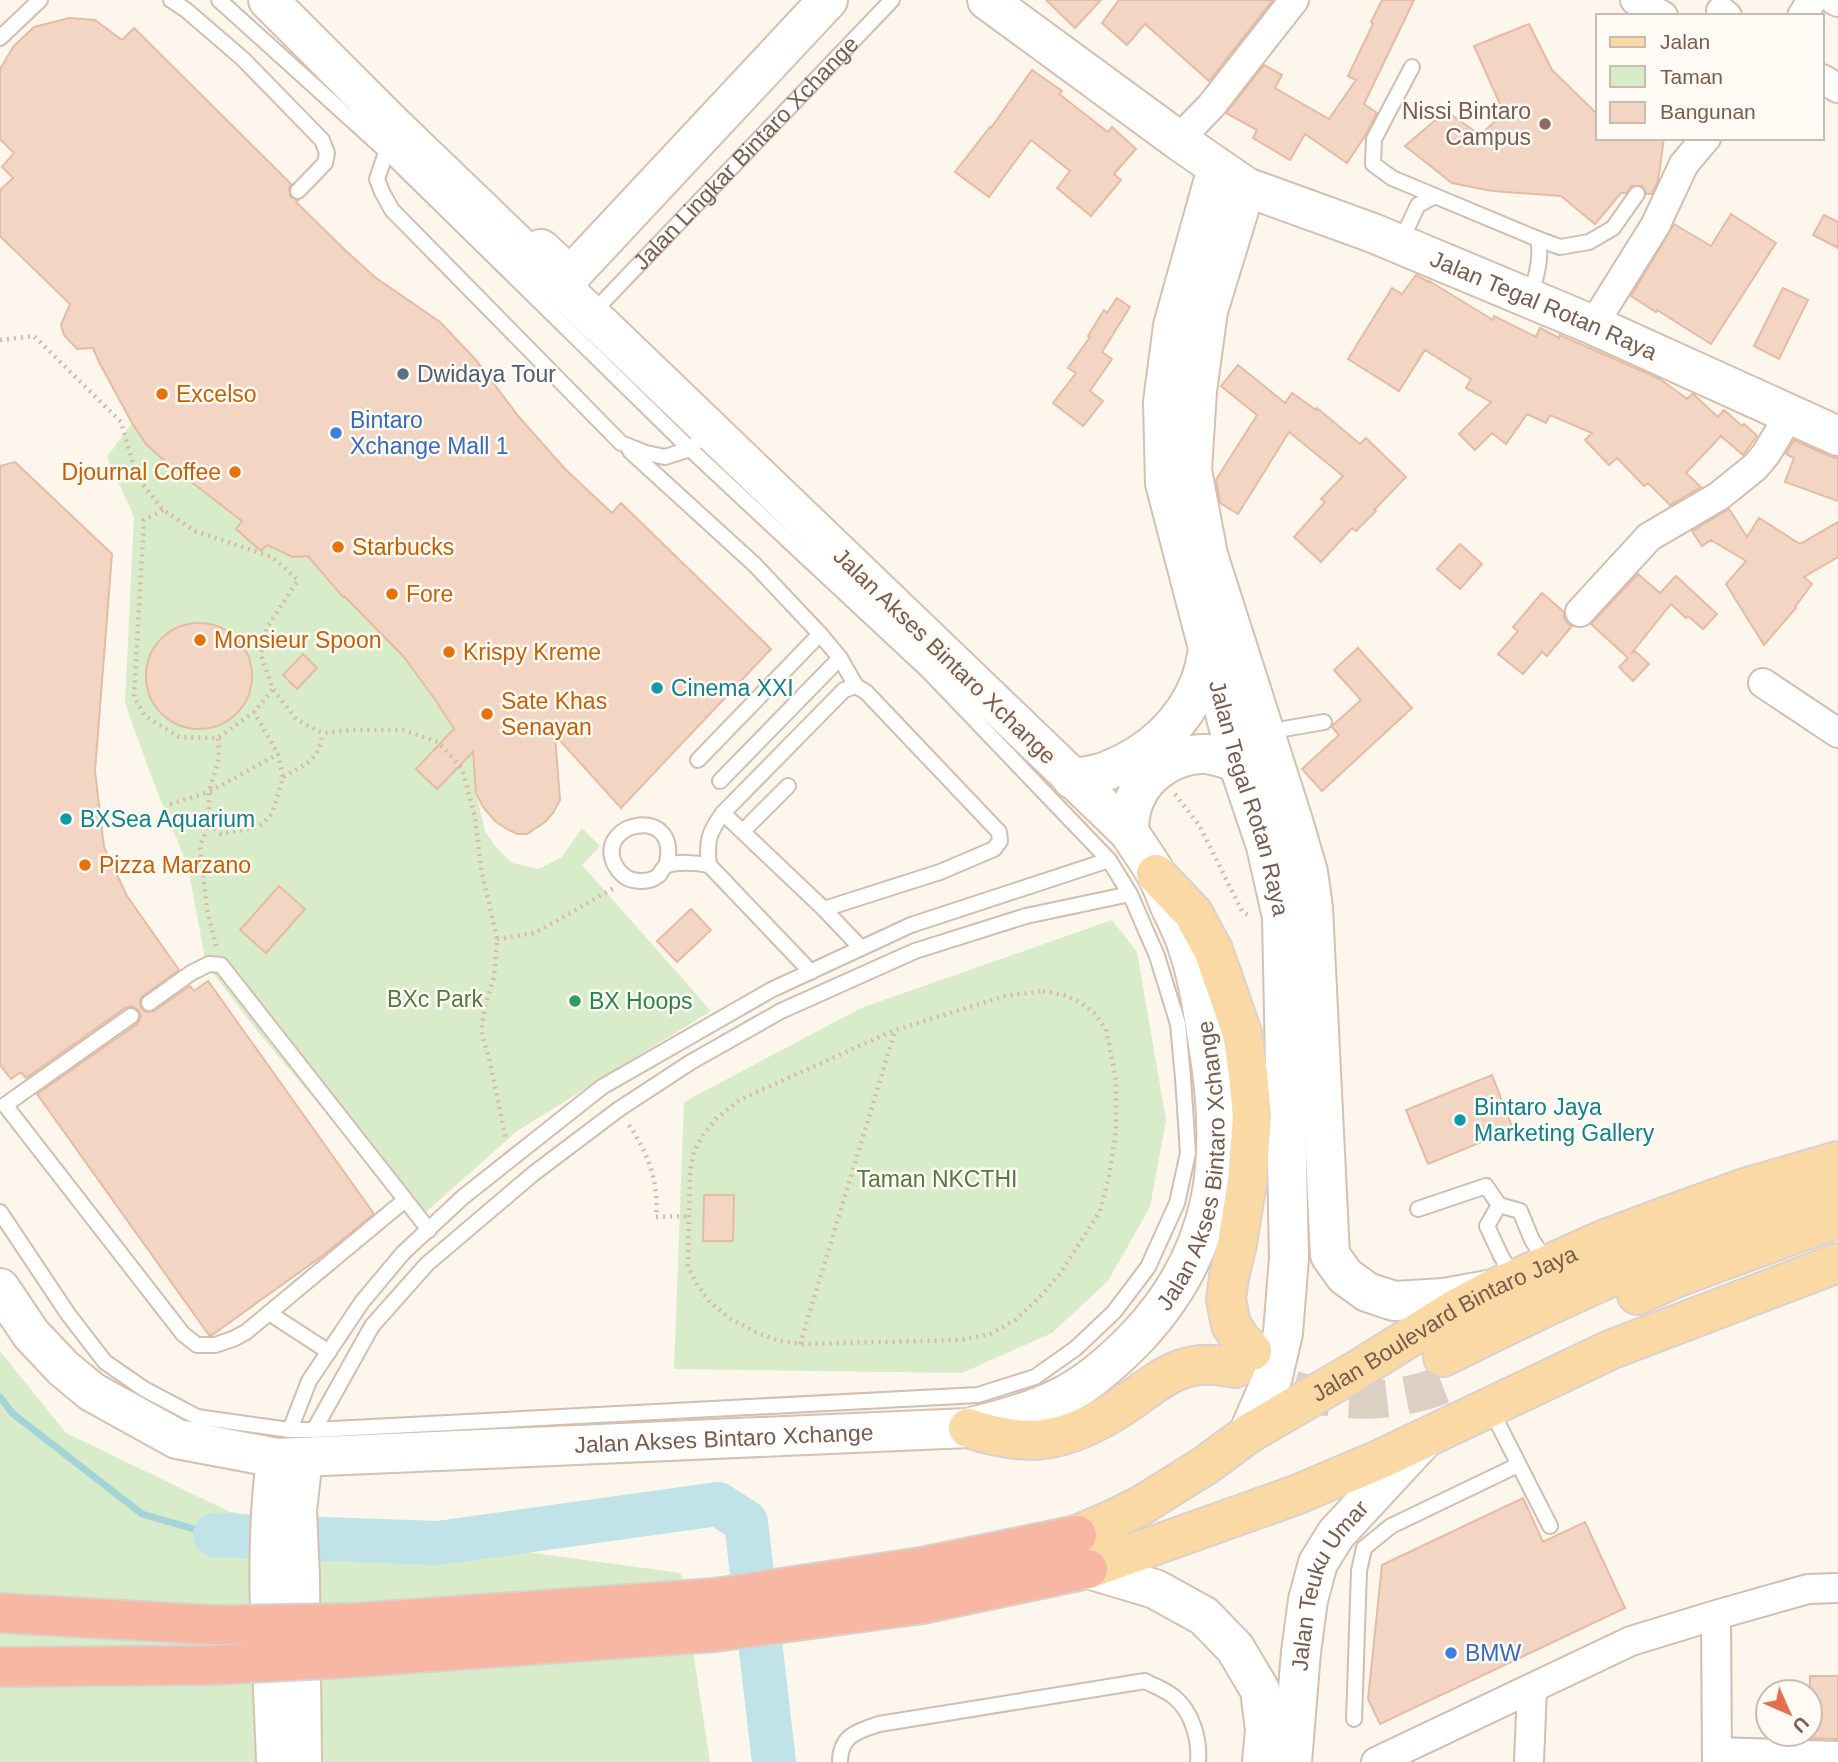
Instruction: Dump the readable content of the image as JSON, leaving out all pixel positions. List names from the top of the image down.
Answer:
{
  "streets": {
    "main road": [
      "Jalan Lingkar Bintaro Xchange",
      "Jalan Tegal Rotan Raya",
      "Jalan Akses Bintaro Xchange",
      "Jalan Boulevard Bintaro Jaya",
      "Jalan Teuku Umar"
    ]
  },
  "crossings": [
    ["Jalan Lingkar Bintaro Xchange", "Jalan Akses Bintaro Xchange"],
    ["Jalan Tegal Rotan Raya", "Jalan Boulevard Bintaro Jaya"]
  ],
  "parks": ["BXc Park", "Taman NKCTHI"],
  "places": [
    "Nissi Bintaro Campus",
    "Dwidaya Tour",
    "Excelso",
    "Bintaro Xchange Mall 1",
    "Djournal Coffee",
    "Starbucks",
    "Fore",
    "Monsieur Spoon",
    "Krispy Kreme",
    "Cinema XXI",
    "Sate Khas Senayan",
    "BXSea Aquarium",
    "Pizza Marzano",
    "BX Hoops",
    "Bintaro Jaya Marketing Gallery",
    "BMW"
  ],
  "legend": ["Jalan", "Taman", "Bangunan"],
  "north": "bottom right"
}
